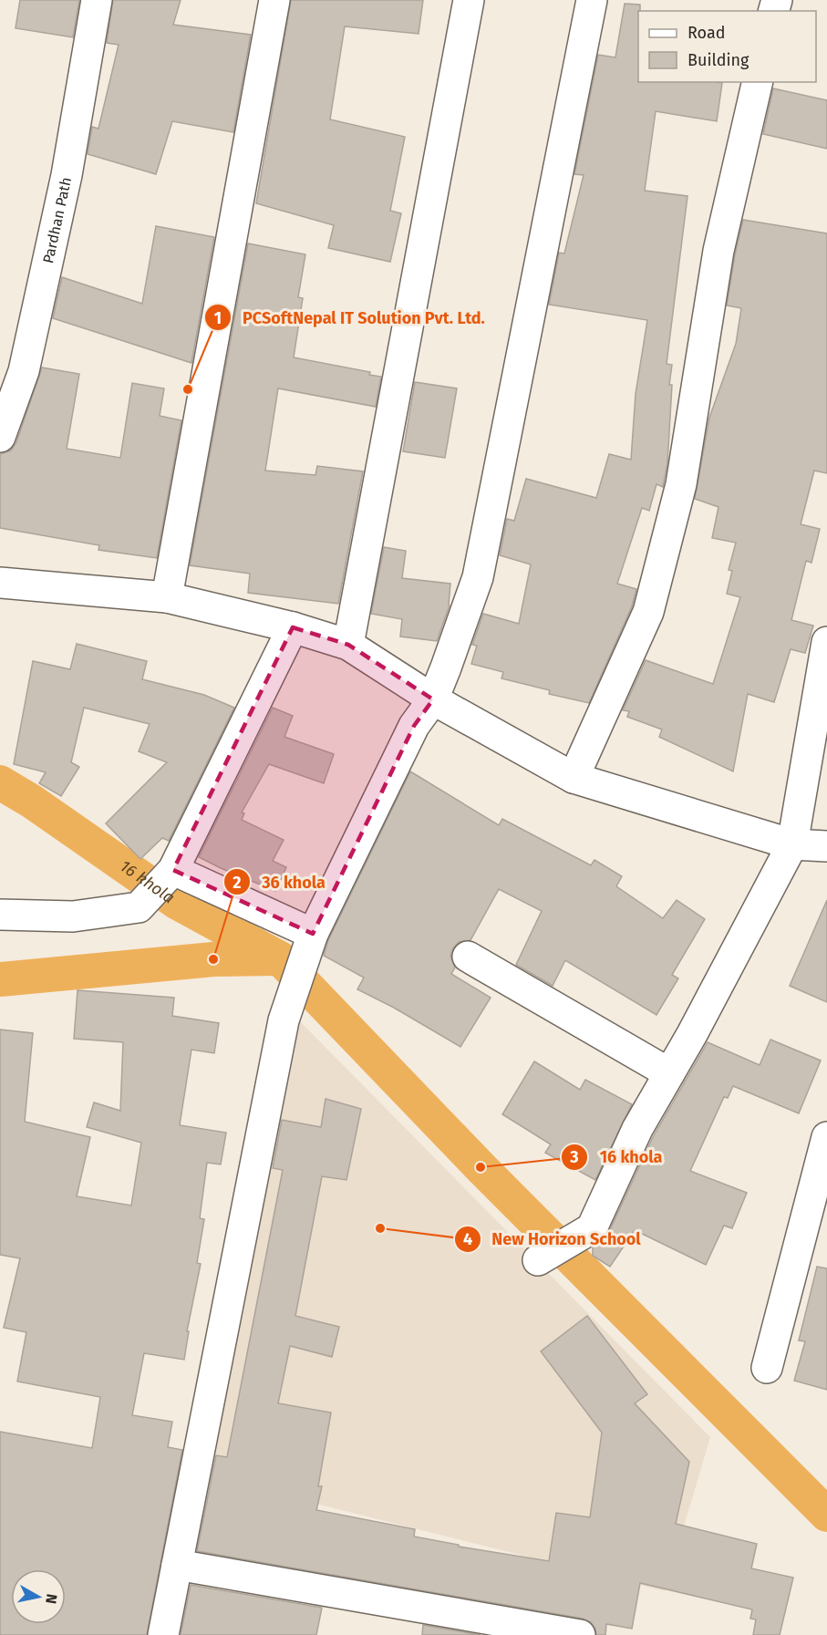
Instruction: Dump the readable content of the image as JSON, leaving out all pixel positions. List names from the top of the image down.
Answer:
{
  "streets": {
    "street": ["Pardhan Path"]
  },
  "water": ["16 khola"],
  "places": [
    "PCSoftNepal IT Solution Pvt. Ltd.",
    "36 khola",
    "16 khola",
    "New Horizon School"
  ],
  "legend": ["Road", "Building"],
  "north": "right"
}
